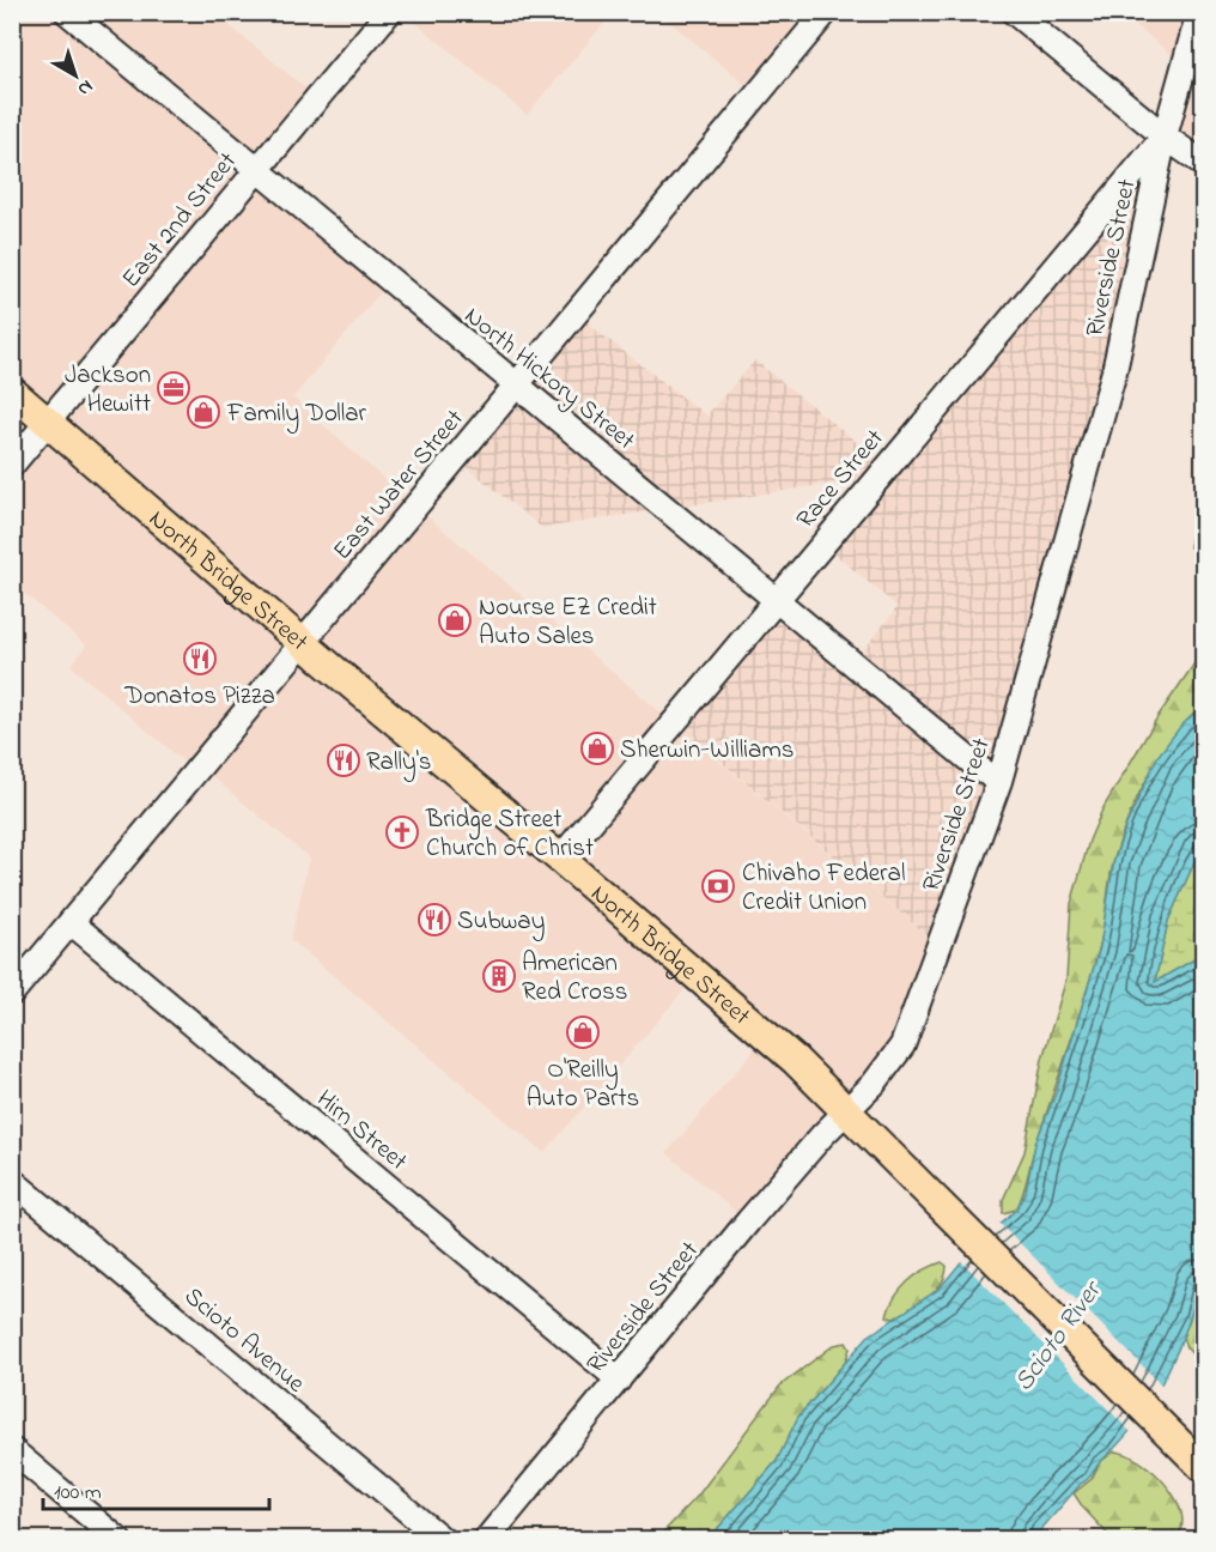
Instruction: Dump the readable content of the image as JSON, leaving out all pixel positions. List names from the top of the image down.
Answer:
{
  "streets": {
    "main road": ["North Bridge Street"],
    "street": [
      "East 2nd Street",
      "Riverside Street",
      "North Hickory Street",
      "Race Street",
      "East Water Street",
      "Hirn Street",
      "Scioto Avenue"
    ]
  },
  "crossings": [
    ["East 2nd Street", "North Hickory Street"],
    ["East 2nd Street", "North Bridge Street"],
    ["Riverside Street", "North Hickory Street"],
    ["Riverside Street", "Race Street"],
    ["Riverside Street", "North Bridge Street"],
    ["Riverside Street", "Hirn Street"],
    ["North Hickory Street", "Race Street"],
    ["North Hickory Street", "East Water Street"],
    ["Race Street", "North Bridge Street"],
    ["East Water Street", "North Bridge Street"],
    ["East Water Street", "Hirn Street"]
  ],
  "water": ["Scioto River"],
  "places": {
    "office": ["Jackson Hewitt"],
    "shop": [
      "Family Dollar",
      "Nourse EZ Credit Auto Sales",
      "Sherwin-Williams",
      "O'Reilly Auto Parts"
    ],
    "restaurant": ["Donatos Pizza", "Rally's", "Subway"],
    "church": ["Bridge Street Church of Christ"],
    "bank": ["Chivaho Federal Credit Union"],
    "building": ["American Red Cross"]
  },
  "scale_bar": "100 m",
  "north": "bottom right"
}
